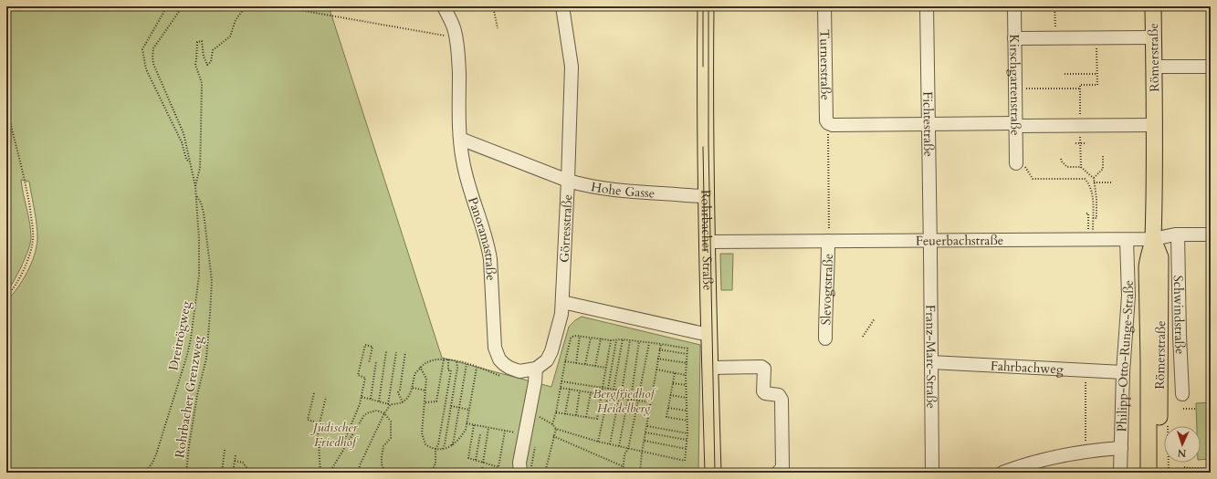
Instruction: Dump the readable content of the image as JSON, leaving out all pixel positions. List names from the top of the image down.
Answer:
{
  "streets": {
    "main road": ["Römerstraße", "Rohrbacher Straße"],
    "street": [
      "Turnerstraße",
      "Kirschgartenstraße",
      "Fichtestraße",
      "Hohe Gasse",
      "Görresstraße",
      "Panoramastraße",
      "Feuerbachstraße",
      "Slevogtstraße",
      "Schwindstraße",
      "Philipp-Otto-Runge-Straße",
      "Franz-Marc-Straße",
      "Fahrbachweg"
    ],
    "path": ["Dreitrögweg", "Rohrbacher Grenzweg"]
  },
  "crossings": [
    ["Römerstraße", "Feuerbachstraße"],
    ["Fichtestraße", "Feuerbachstraße"],
    ["Fichtestraße", "Franz-Marc-Straße"],
    ["Hohe Gasse", "Görresstraße"],
    ["Hohe Gasse", "Panoramastraße"],
    ["Hohe Gasse", "Rohrbacher Straße"],
    ["Rohrbacher Straße", "Feuerbachstraße"],
    ["Feuerbachstraße", "Slevogtstraße"],
    ["Feuerbachstraße", "Schwindstraße"],
    ["Feuerbachstraße", "Philipp-Otto-Runge-Straße"],
    ["Feuerbachstraße", "Franz-Marc-Straße"],
    ["Dreitrögweg", "Rohrbacher Grenzweg"],
    ["Philipp-Otto-Runge-Straße", "Fahrbachweg"],
    ["Franz-Marc-Straße", "Fahrbachweg"]
  ],
  "parks": ["Bergfriedhof Heidelberg", "Jüdischer Friedhof"],
  "north": "bottom"
}
